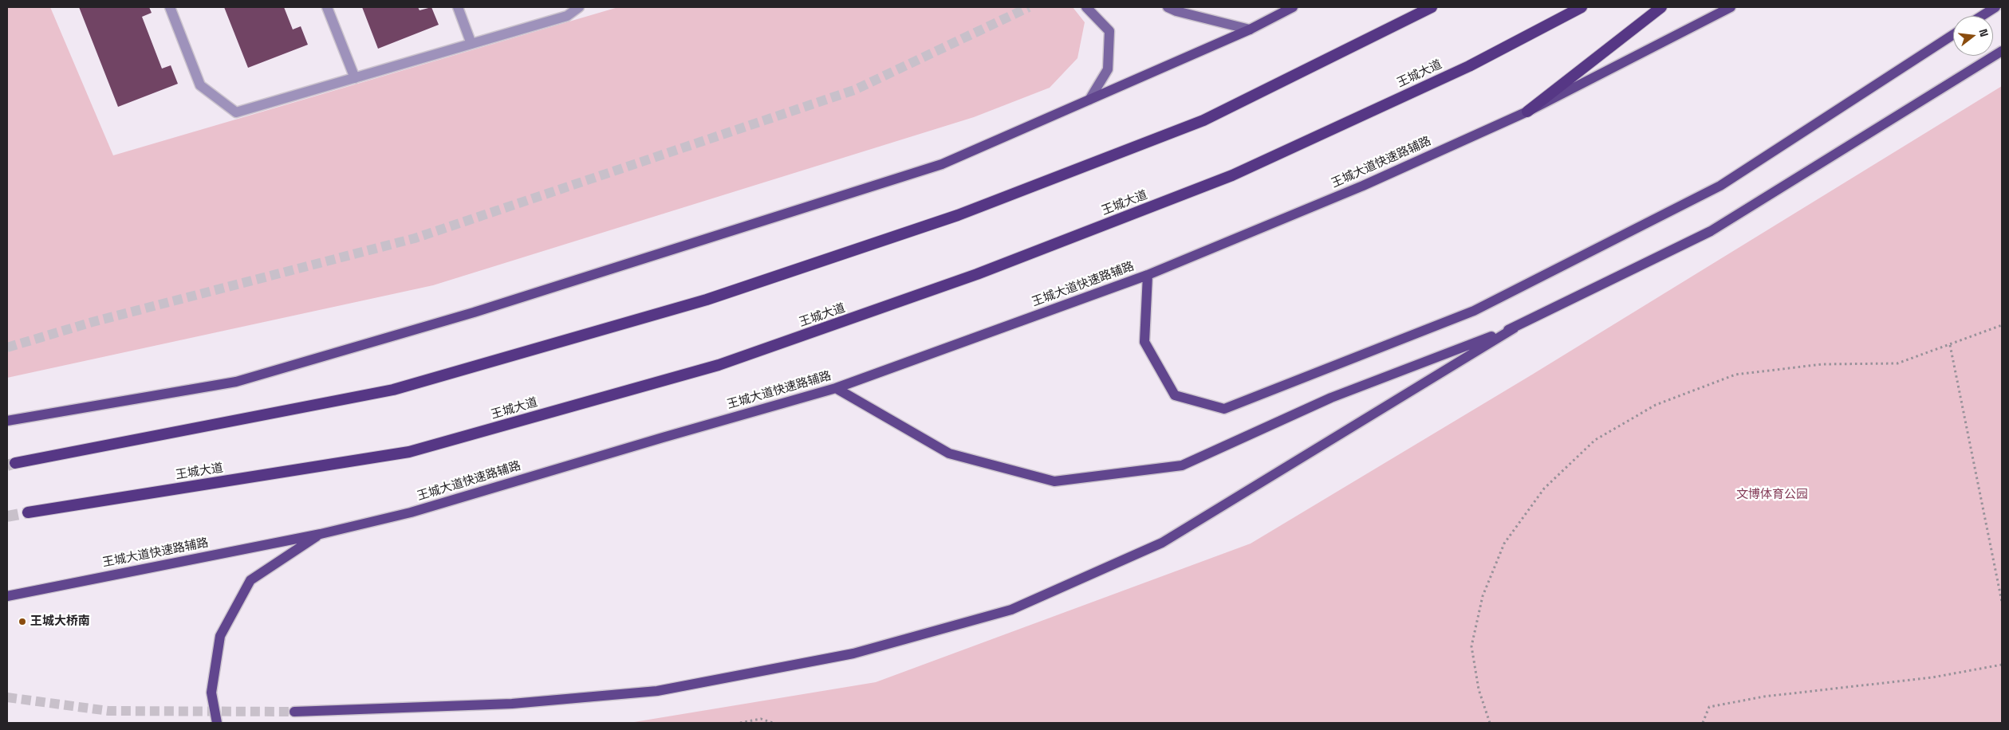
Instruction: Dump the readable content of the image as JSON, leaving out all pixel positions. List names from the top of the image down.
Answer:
{
  "streets": {
    "highway": ["王城大道"],
    "main road": ["王城大道快速路辅路"]
  },
  "parks": ["文博体育公园"],
  "places": ["王城大桥南"],
  "north": "right"
}
